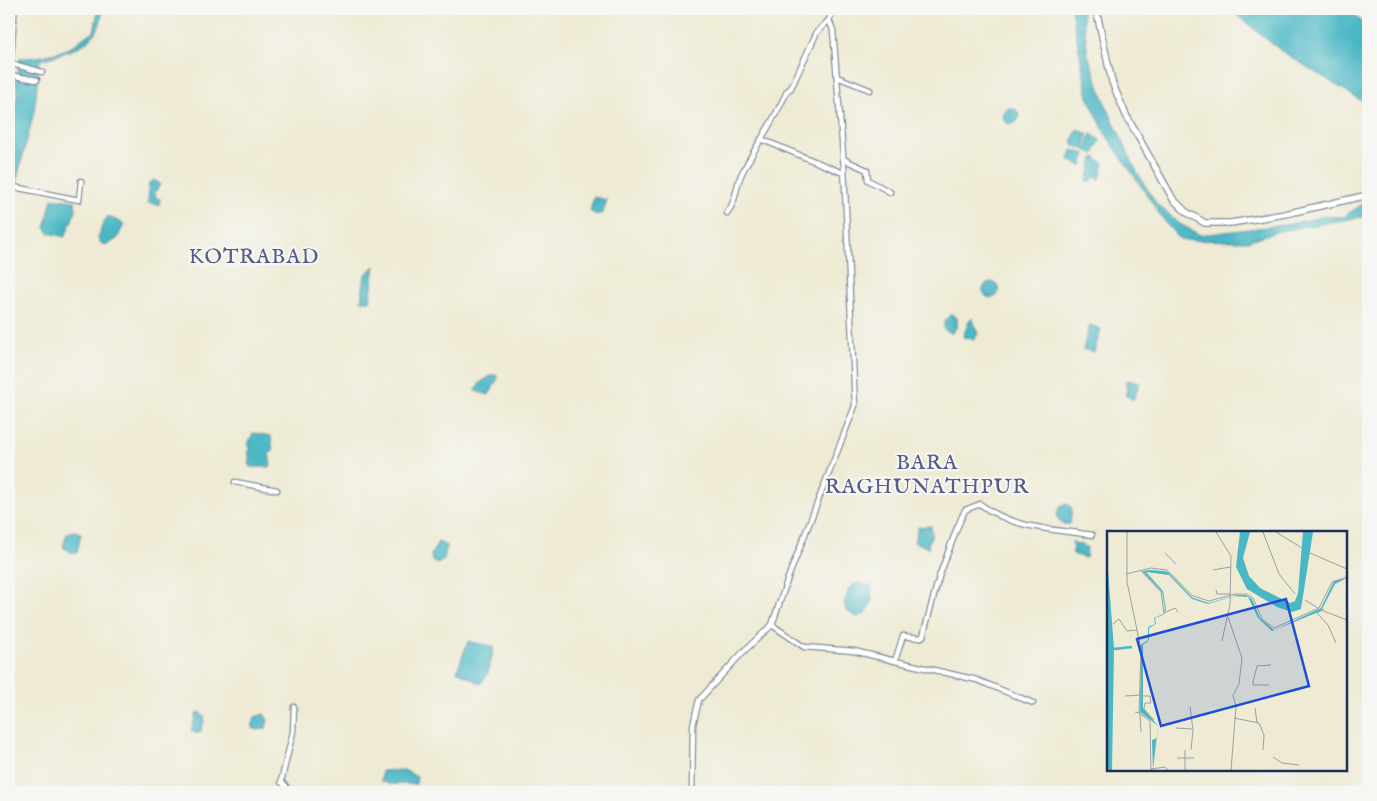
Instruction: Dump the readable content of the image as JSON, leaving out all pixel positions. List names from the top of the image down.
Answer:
{
  "districts": ["KOTRABAD", "BARA RAGHUNATHPUR"]
}
